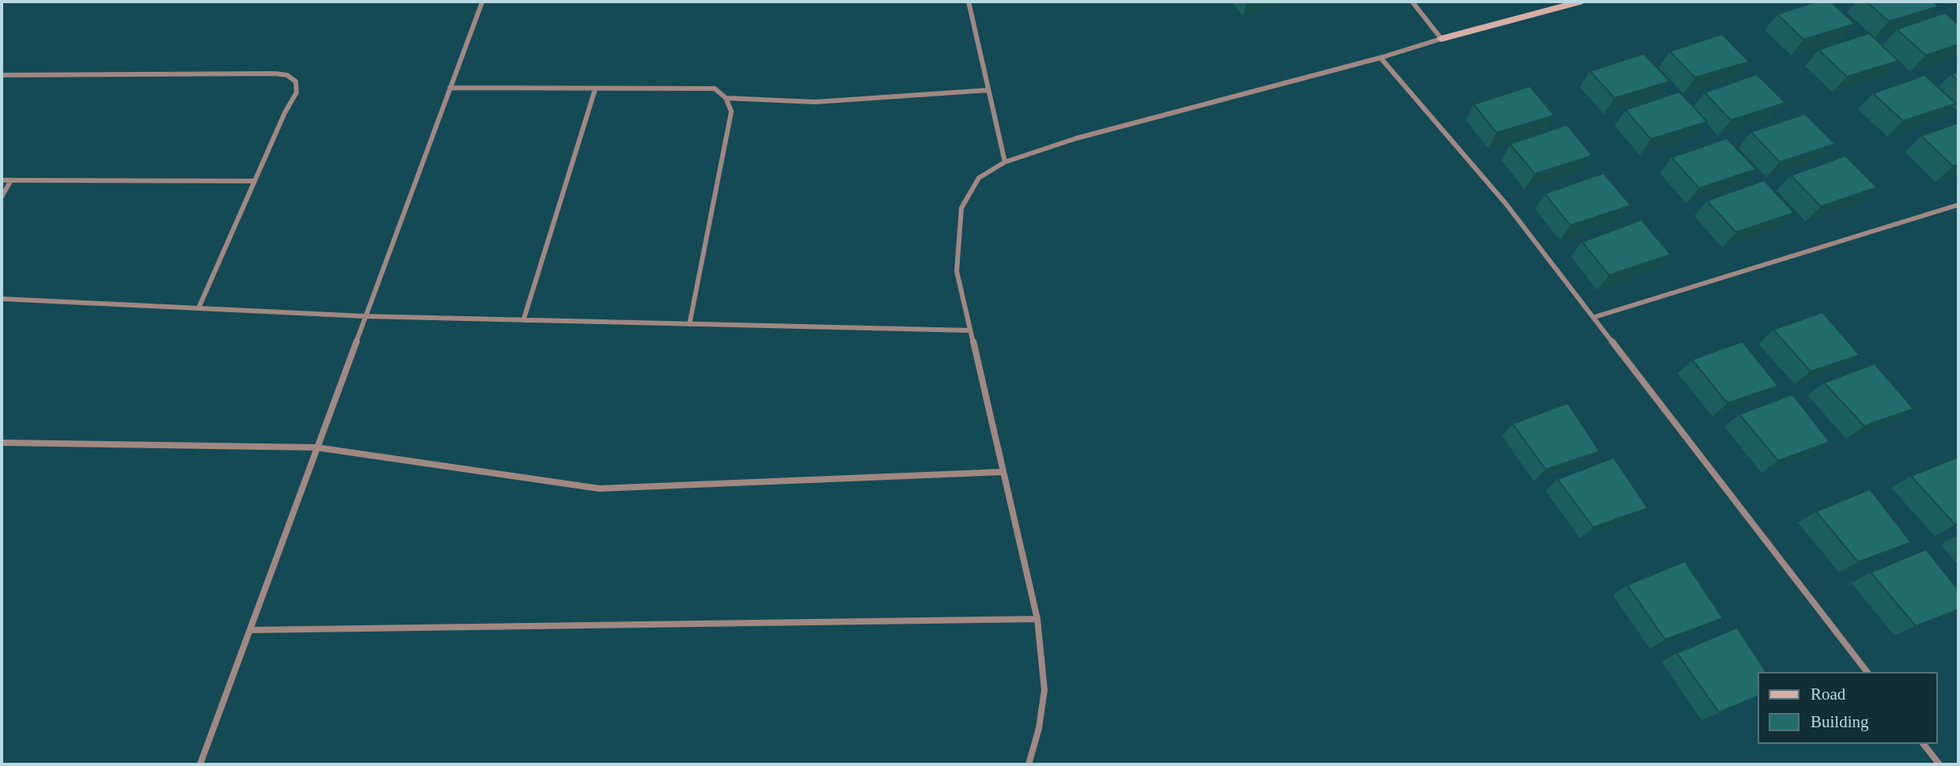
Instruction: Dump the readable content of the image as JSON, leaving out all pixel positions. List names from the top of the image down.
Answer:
{
  "legend": ["Road", "Building"]
}
